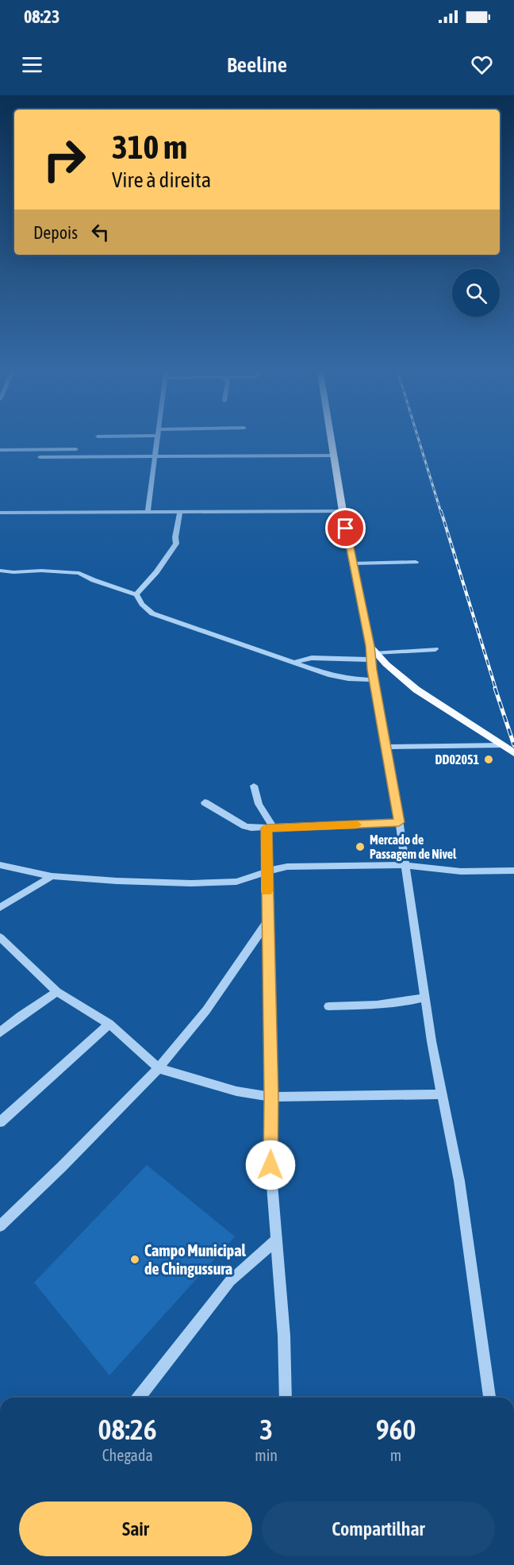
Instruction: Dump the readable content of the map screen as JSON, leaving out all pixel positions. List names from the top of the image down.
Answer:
{
  "places": ["DD02051", "Mercado de Passagem de Nivel", "Campo Municipal de Chingussura"],
  "page": {
    "status": "08:23",
    "header": "Beeline",
    "turn": ["310 m", "Vire à direita"],
    "then": "Depois",
    "eta": [
      "08:26",
      "Chegada",
      "3",
      "min",
      "960",
      "m"
    ],
    "buttons": ["Sair", "Compartilhar"]
  }
}
